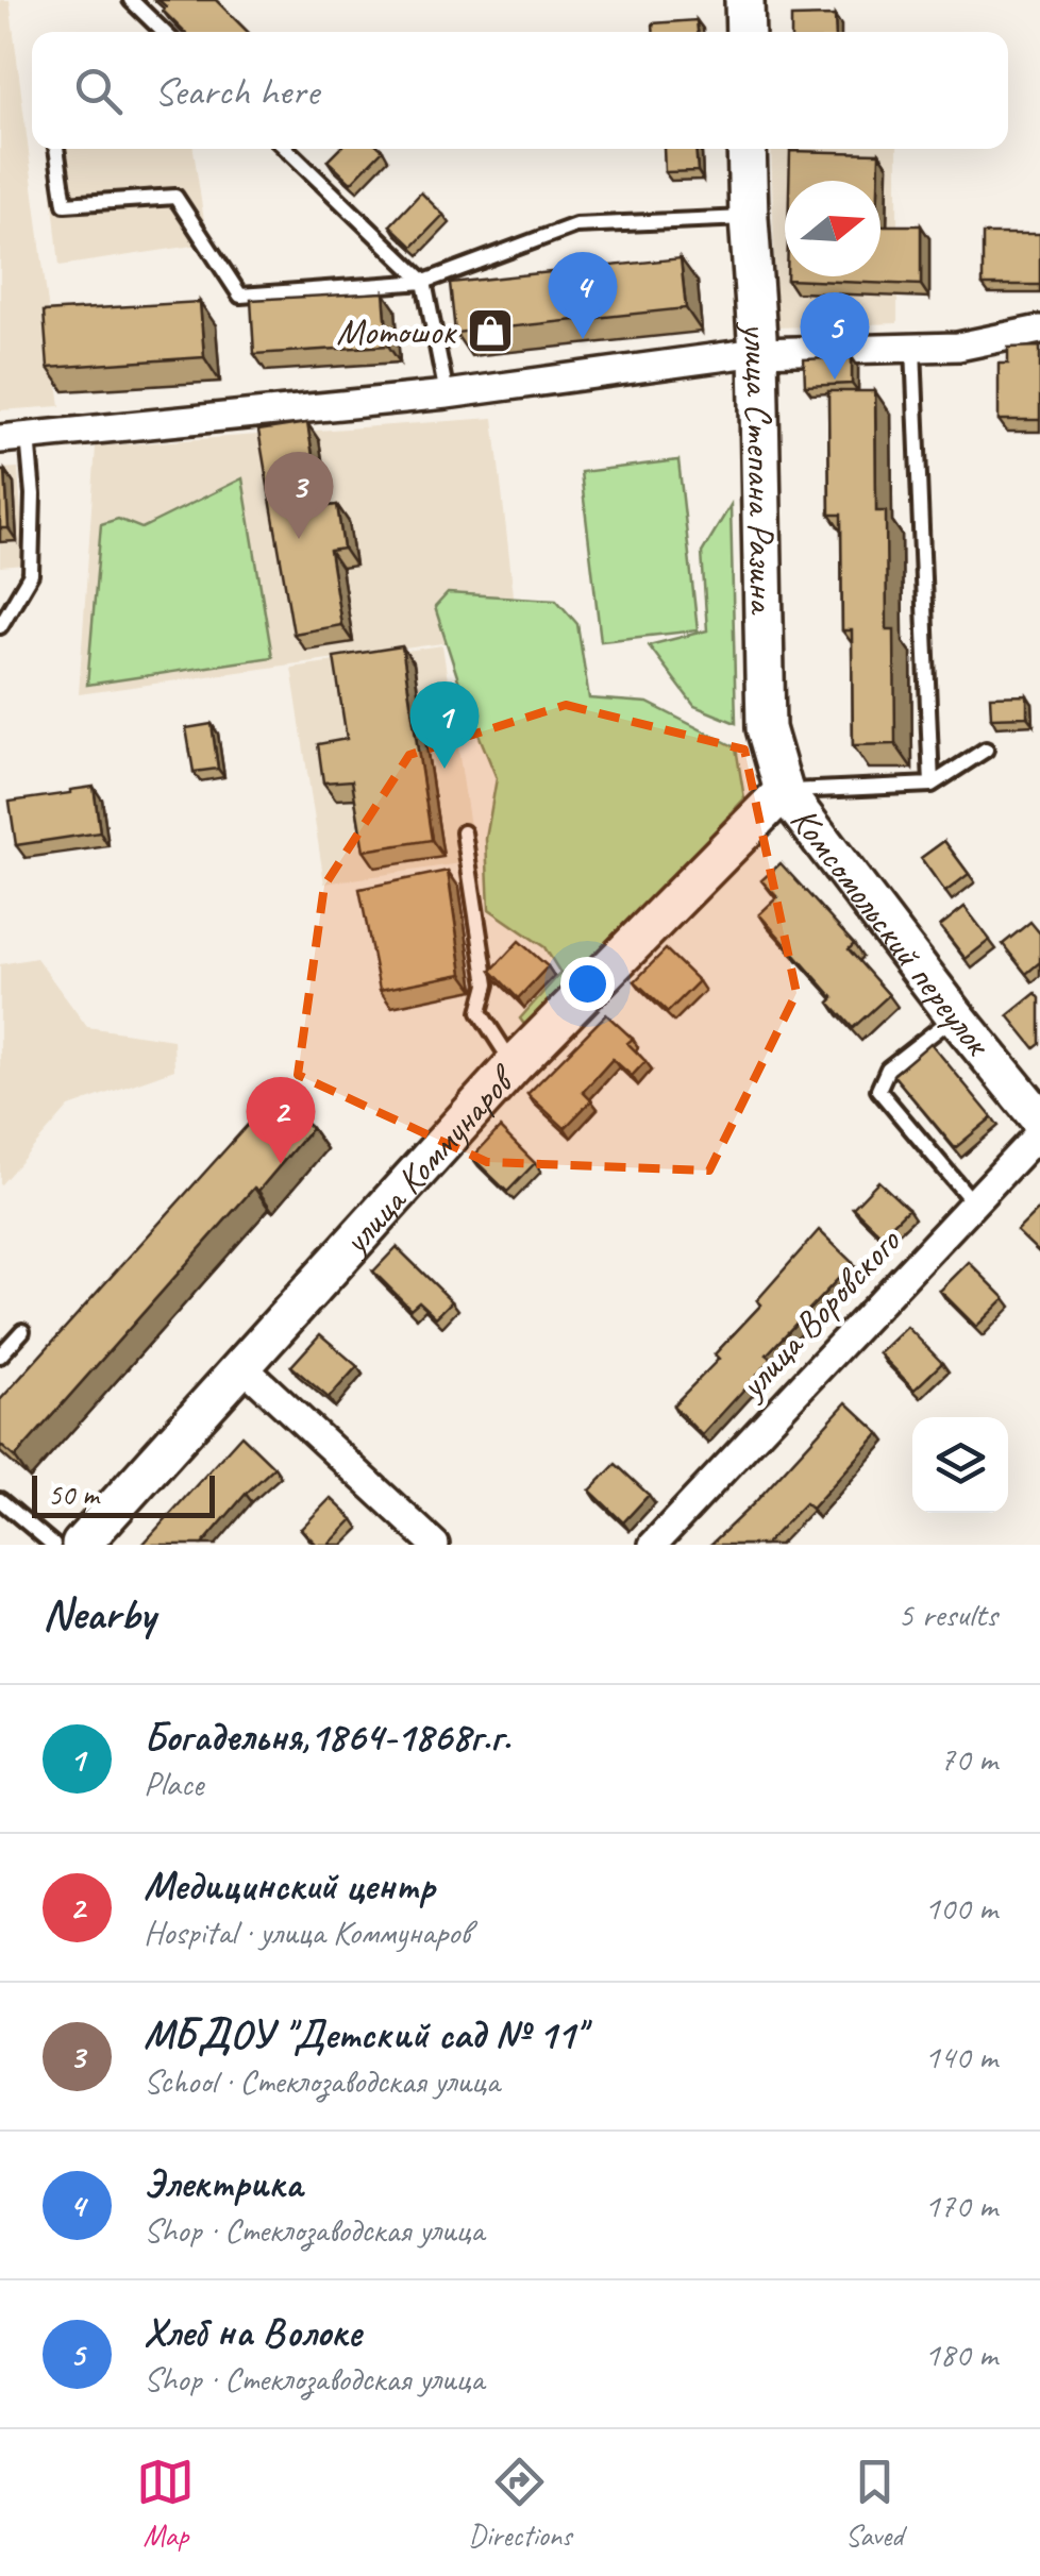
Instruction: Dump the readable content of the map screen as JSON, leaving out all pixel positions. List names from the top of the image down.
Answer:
{
  "streets": {
    "street": [
      "улица Степана Разина",
      "Комсомольский переулок",
      "улица Коммунаров",
      "улица Воровского"
    ]
  },
  "crossings": [
    ["улица Степана Разина", "Комсомольский переулок"],
    ["улица Степана Разина", "улица Коммунаров"],
    ["Комсомольский переулок", "улица Коммунаров"]
  ],
  "places": {
    "shop": ["Мотошок"]
  },
  "scale_bar": "50 m",
  "north": "right",
  "page": {
    "search": "Search here",
    "pins": [
      "4",
      "5",
      "3",
      "1",
      "2"
    ],
    "scale": "50 m",
    "heading": ["Nearby", "5 results"],
    "list": [
      {
        "mark": "1",
        "name": "Богадельня,1864-1868г.г.",
        "note": "Place",
        "value": "70 m"
      },
      {
        "mark": "2",
        "name": "Медицинский центр",
        "note": "Hospital · улица Коммунаров",
        "value": "100 m"
      },
      {
        "mark": "3",
        "name": "МБДОУ \"Детский сад № 11\"",
        "note": "School · Стеклозаводская улица",
        "value": "140 m"
      },
      {
        "mark": "4",
        "name": "Электрика",
        "note": "Shop · Стеклозаводская улица",
        "value": "170 m"
      },
      {
        "mark": "5",
        "name": "Хлеб на Волоке",
        "note": "Shop · Стеклозаводская улица",
        "value": "180 m"
      }
    ],
    "nav": ["Map", "Directions", "Saved"]
  }
}
